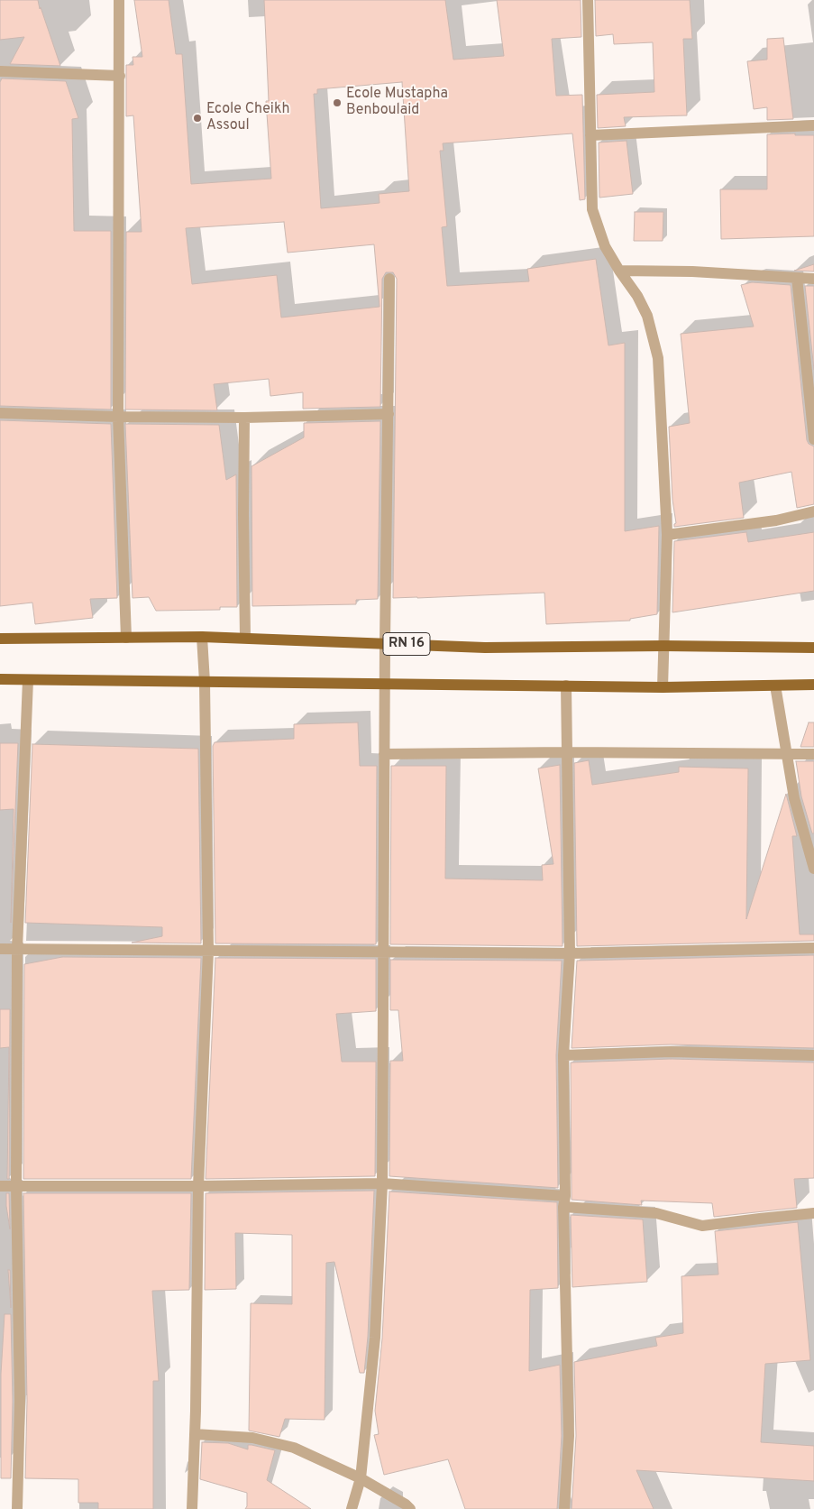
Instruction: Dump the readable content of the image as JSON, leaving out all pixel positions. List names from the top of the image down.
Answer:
{
  "streets": {
    "main road": ["RN 16"]
  },
  "places": ["Ecole Mustapha Benboulaid", "Ecole Cheikh Assoul"]
}
